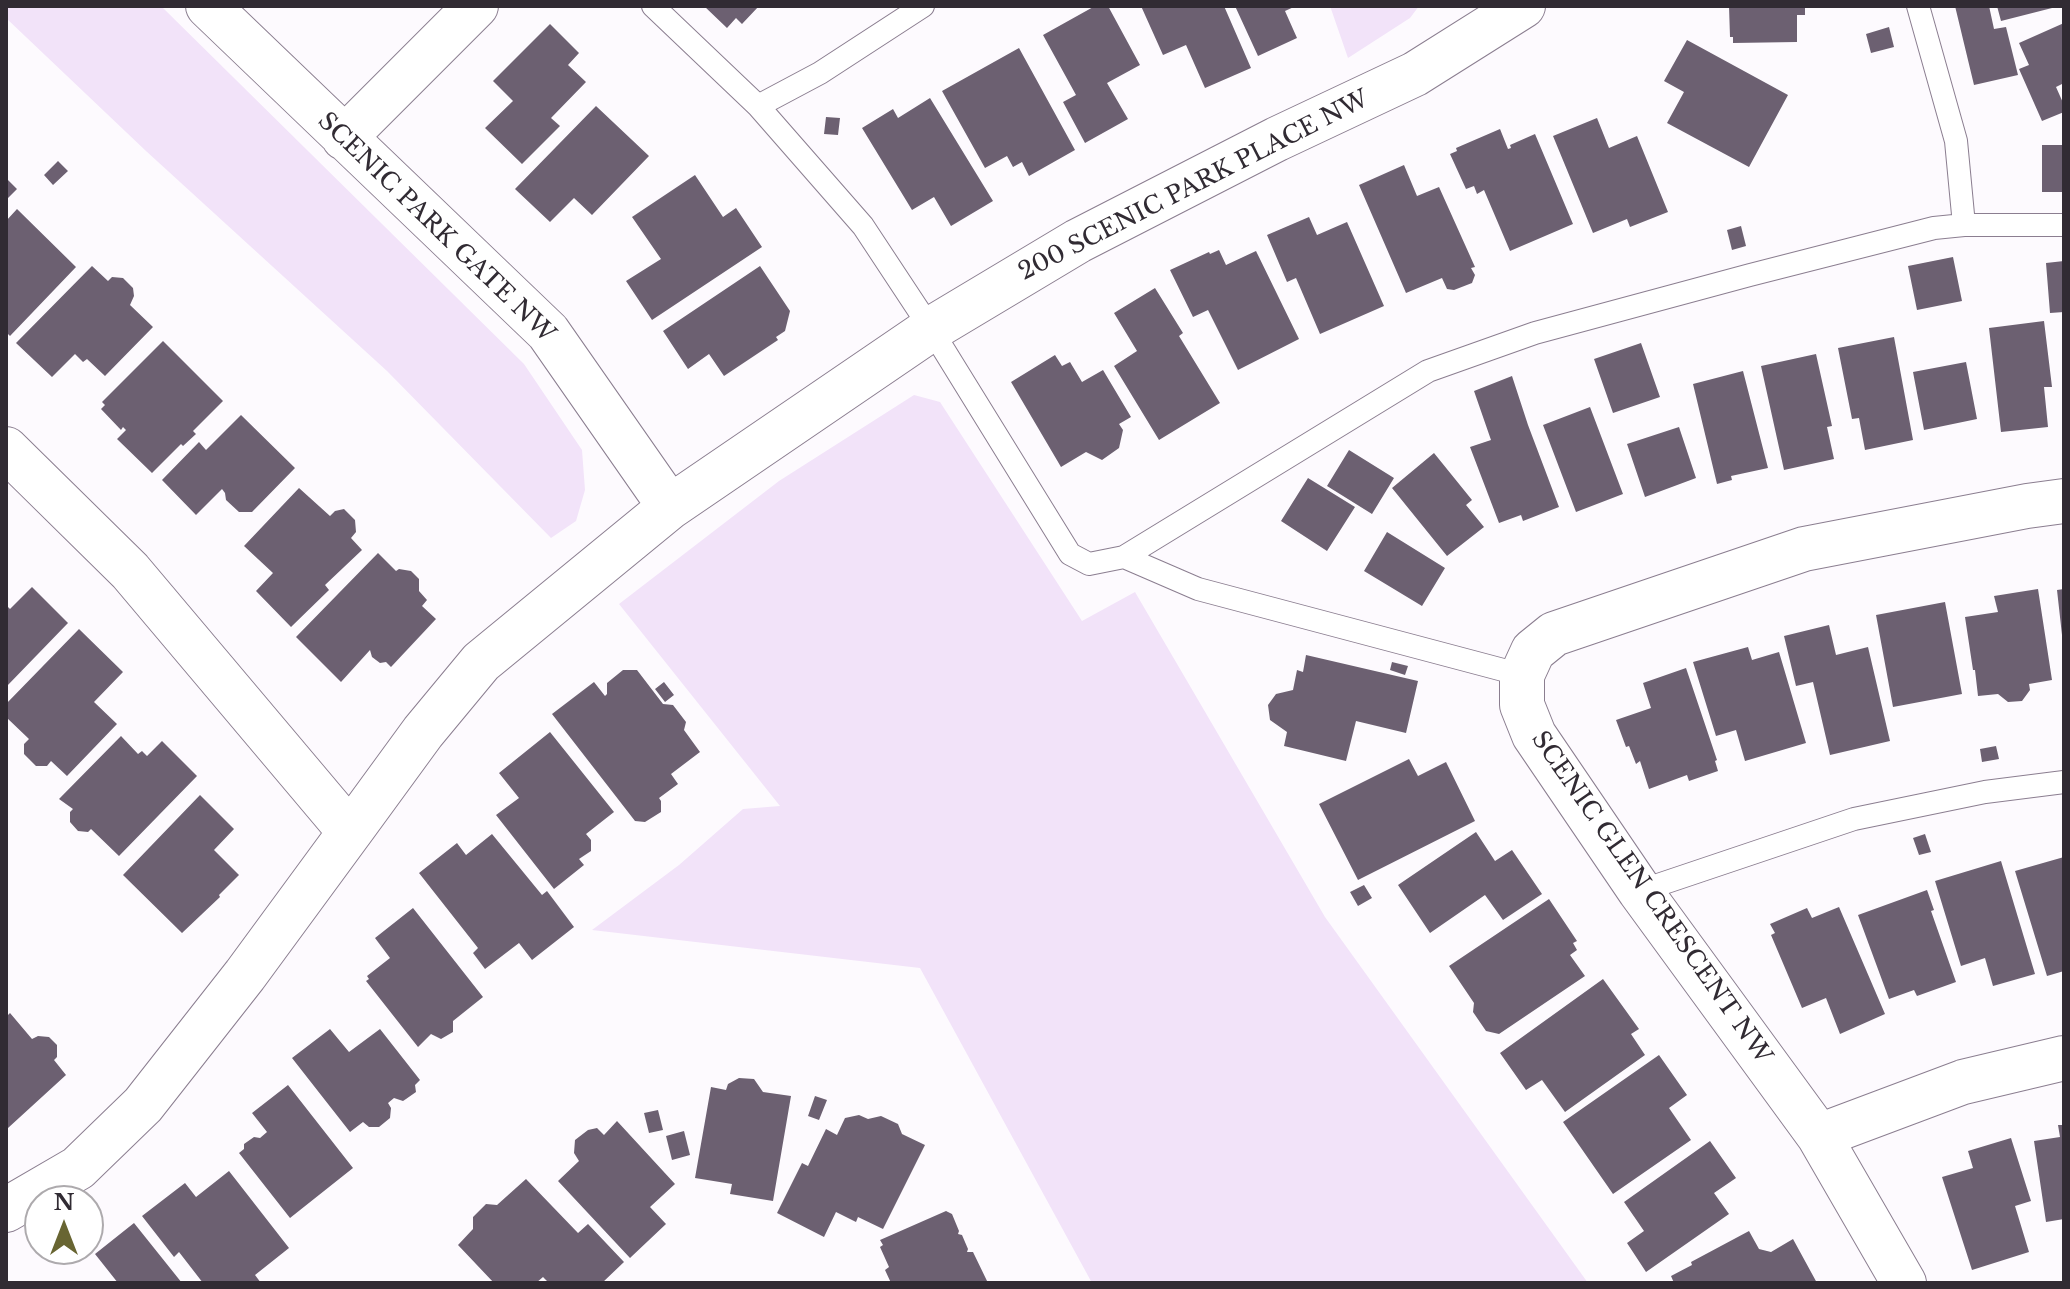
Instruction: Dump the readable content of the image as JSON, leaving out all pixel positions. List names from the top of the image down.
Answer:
{
  "streets": {
    "street": ["200 SCENIC PARK PLACE NW", "SCENIC PARK GATE NW", "SCENIC GLEN CRESCENT NW"]
  },
  "crossings": [
    ["200 SCENIC PARK PLACE NW", "SCENIC PARK GATE NW"]
  ],
  "north": "top"
}
